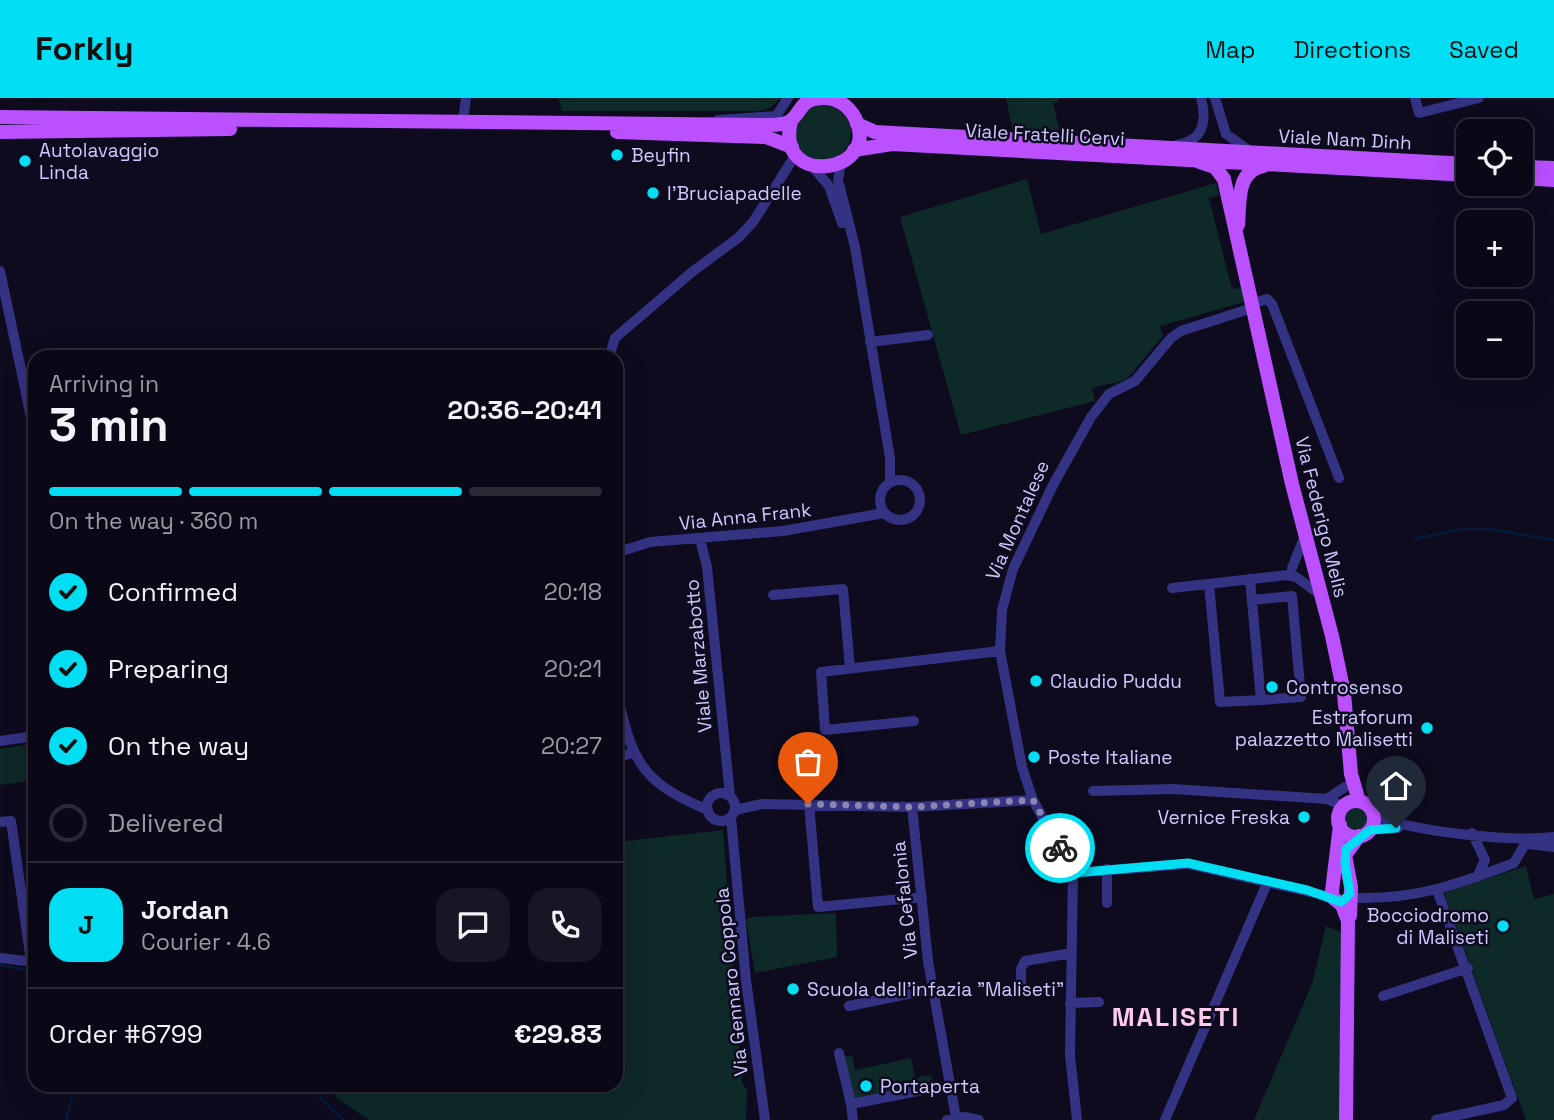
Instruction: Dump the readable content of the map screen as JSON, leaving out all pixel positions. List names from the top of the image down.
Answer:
{
  "streets": {
    "main road": ["Viale Fratelli Cervi", "Viale Nam Dinh", "Via Federigo Melis"],
    "street": [
      "Via Anna Frank",
      "Via Montalese",
      "Viale Marzabotto",
      "Via Cefalonia",
      "Via Gennaro Coppola"
    ]
  },
  "crossings": [
    ["Viale Fratelli Cervi", "Viale Nam Dinh"],
    ["Via Anna Frank", "Viale Marzabotto"],
    ["Via Federigo Melis", "Via Montalese"],
    ["Viale Marzabotto", "Via Gennaro Coppola"]
  ],
  "districts": ["MALISETI"],
  "places": [
    "Beyfin",
    "Autolavaggio Linda",
    "I'Bruciapadelle",
    "Claudio Puddu",
    "Controsenso",
    "Estraforum palazzetto Malisetti",
    "Poste Italiane",
    "Vernice Freska",
    "Bocciodromo di Maliseti",
    "Scuola dell'infazia \"Maliseti\"",
    "Portaperta"
  ],
  "page": {
    "header": "Forkly",
    "nav": ["Map", "Directions", "Saved"],
    "map_buttons": ["+", "−"],
    "heading": ["3 min", "Arriving in", "20:36–20:41"],
    "panel": [
      "Jordan",
      "Courier · 4.6",
      "Order #6799",
      "€29.83"
    ],
    "bar": "On the way · 360 m",
    "list": [
      ["Confirmed", "20:18"],
      ["Preparing", "20:21"],
      ["On the way", "20:27"],
      "Delivered"
    ],
    "round": "J"
  }
}
